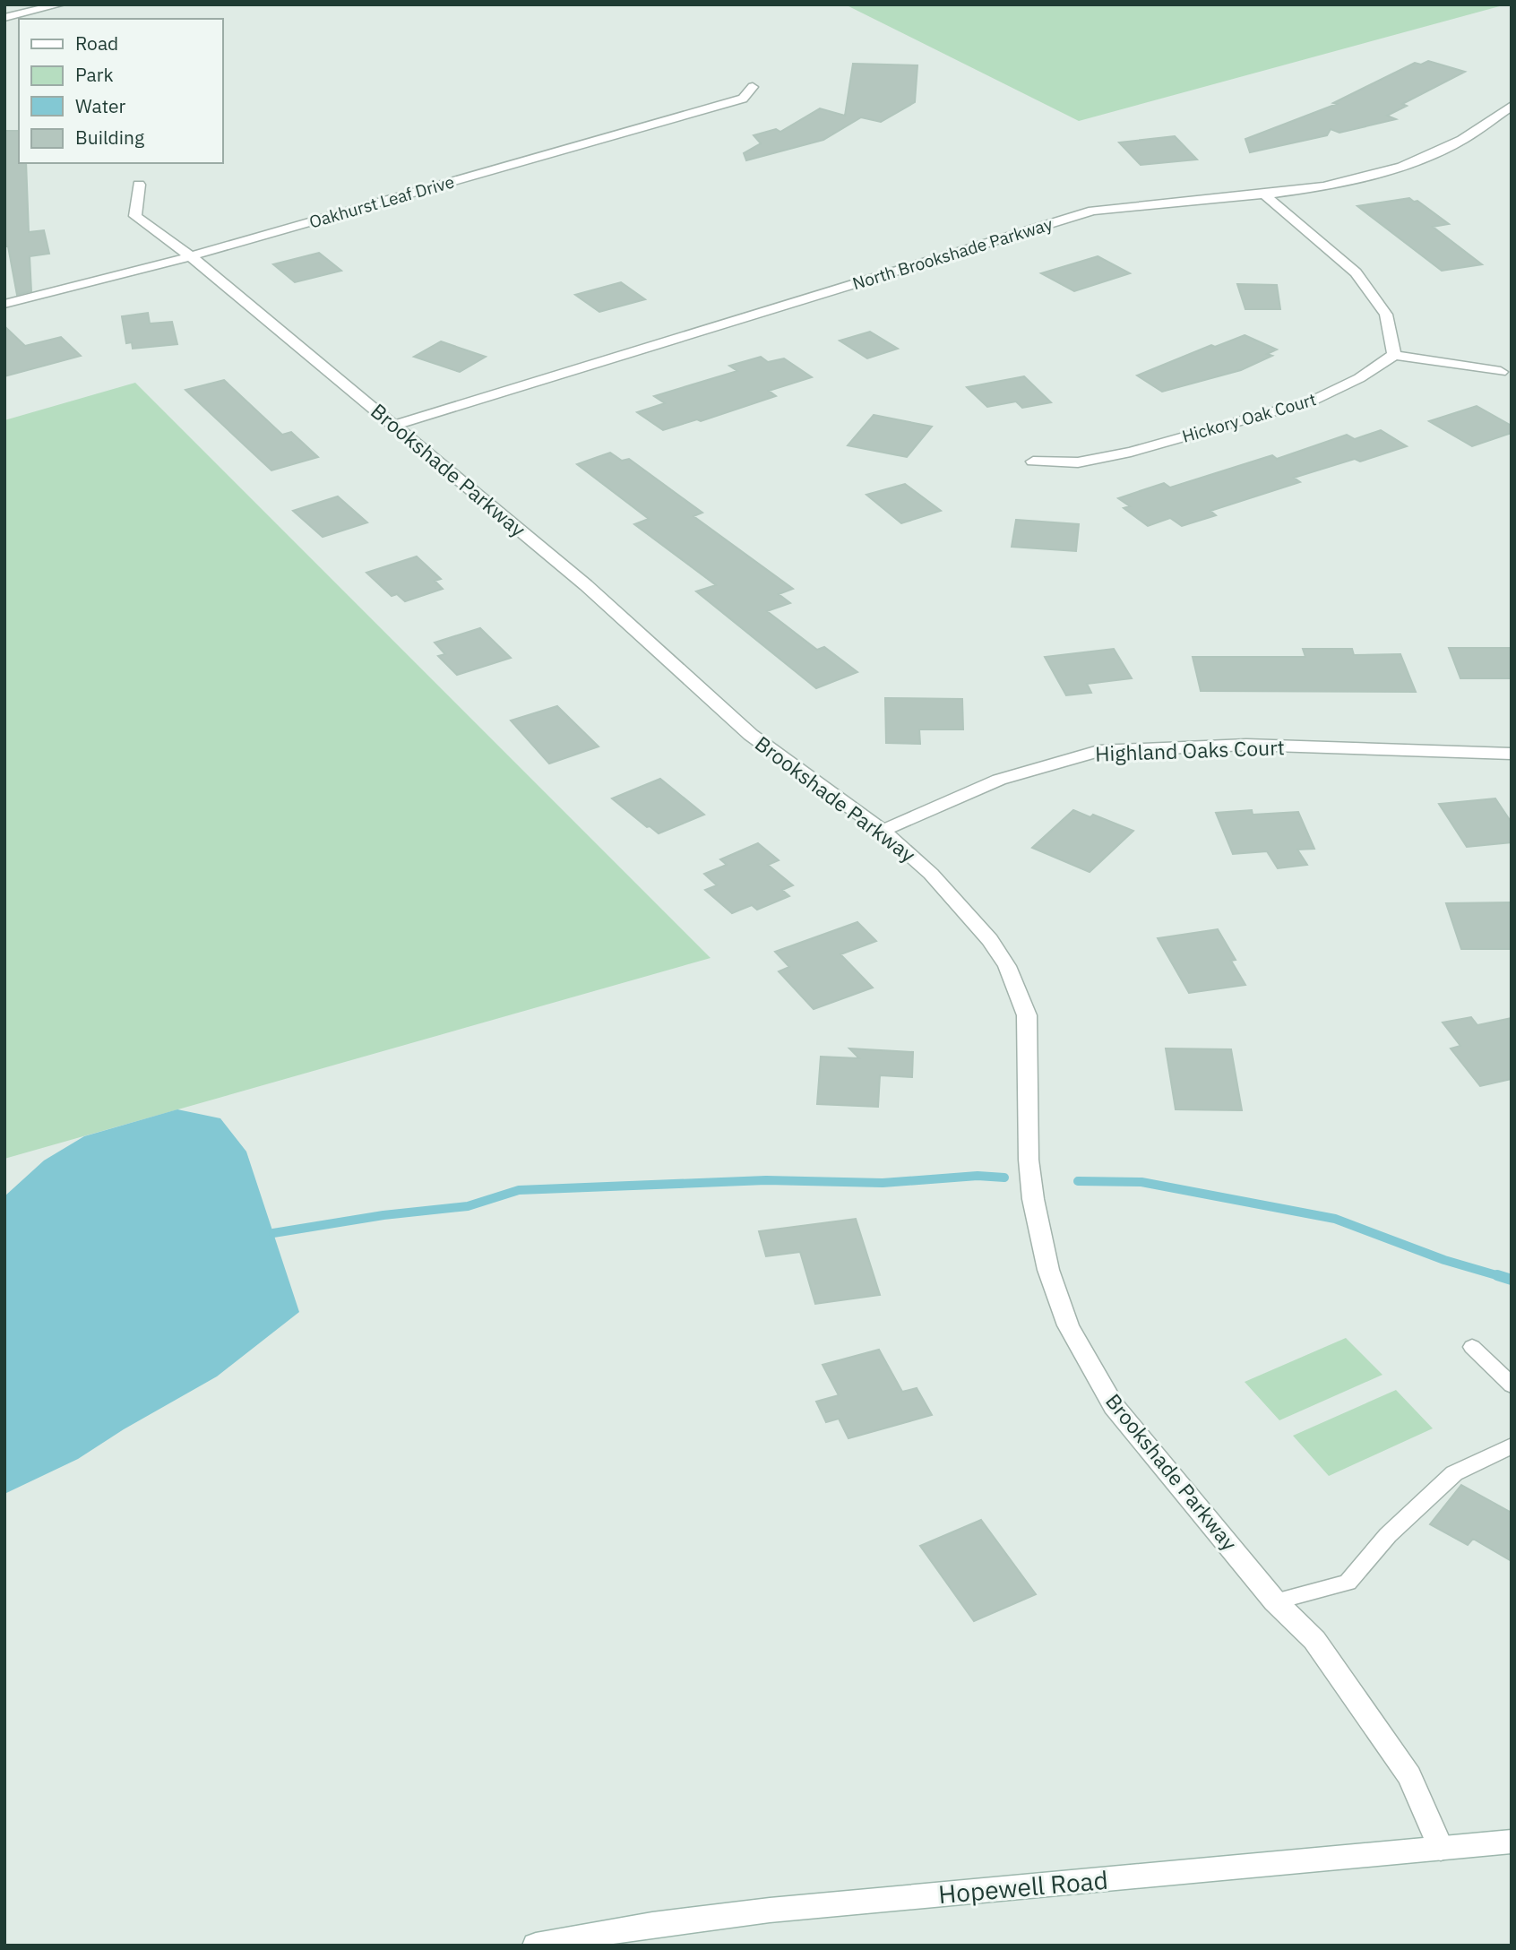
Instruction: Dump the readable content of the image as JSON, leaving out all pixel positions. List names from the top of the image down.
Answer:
{
  "streets": {
    "street": [
      "Oakhurst Leaf Drive",
      "North Brookshade Parkway",
      "Hickory Oak Court",
      "Brookshade Parkway",
      "Highland Oaks Court",
      "Hopewell Road"
    ]
  },
  "crossings": [
    ["Oakhurst Leaf Drive", "Brookshade Parkway"],
    ["North Brookshade Parkway", "Brookshade Parkway"],
    ["Brookshade Parkway", "Highland Oaks Court"],
    ["Brookshade Parkway", "Hopewell Road"]
  ],
  "legend": [
    "Road",
    "Park",
    "Water",
    "Building"
  ]
}
